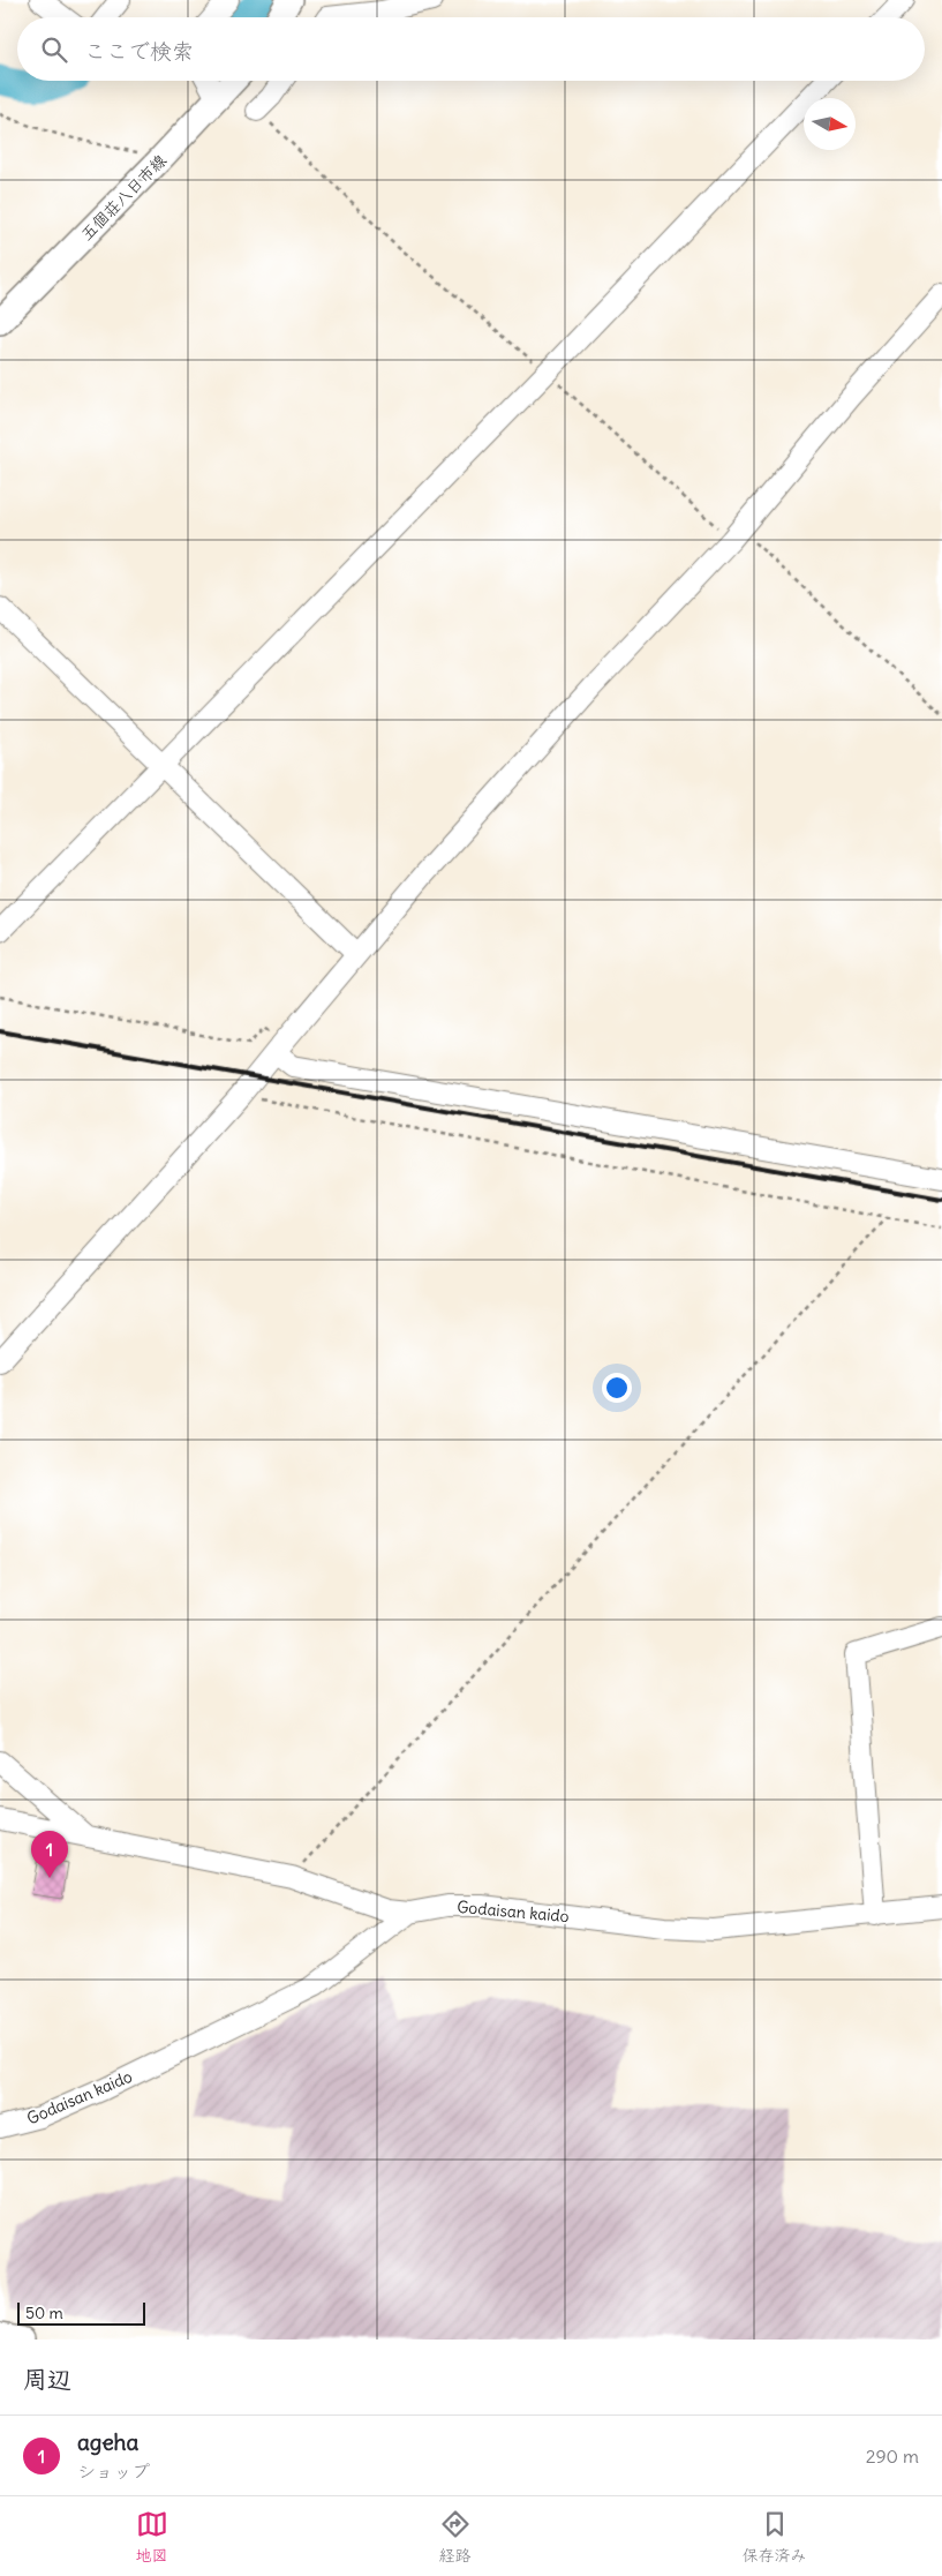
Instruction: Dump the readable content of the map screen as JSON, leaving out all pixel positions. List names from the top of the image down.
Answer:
{
  "streets": {
    "main road": ["五個荘八日市線"],
    "street": ["Godaisan kaido"]
  },
  "scale_bar": "50 m",
  "north": "right",
  "page": {
    "search": "ここで検索",
    "pins": "1",
    "scale": "50 m",
    "heading": "周辺",
    "list": [
      {
        "mark": "1",
        "name": "ageha",
        "note": "ショップ",
        "value": "290 m"
      }
    ],
    "nav": ["地図", "経路", "保存済み"]
  }
}
